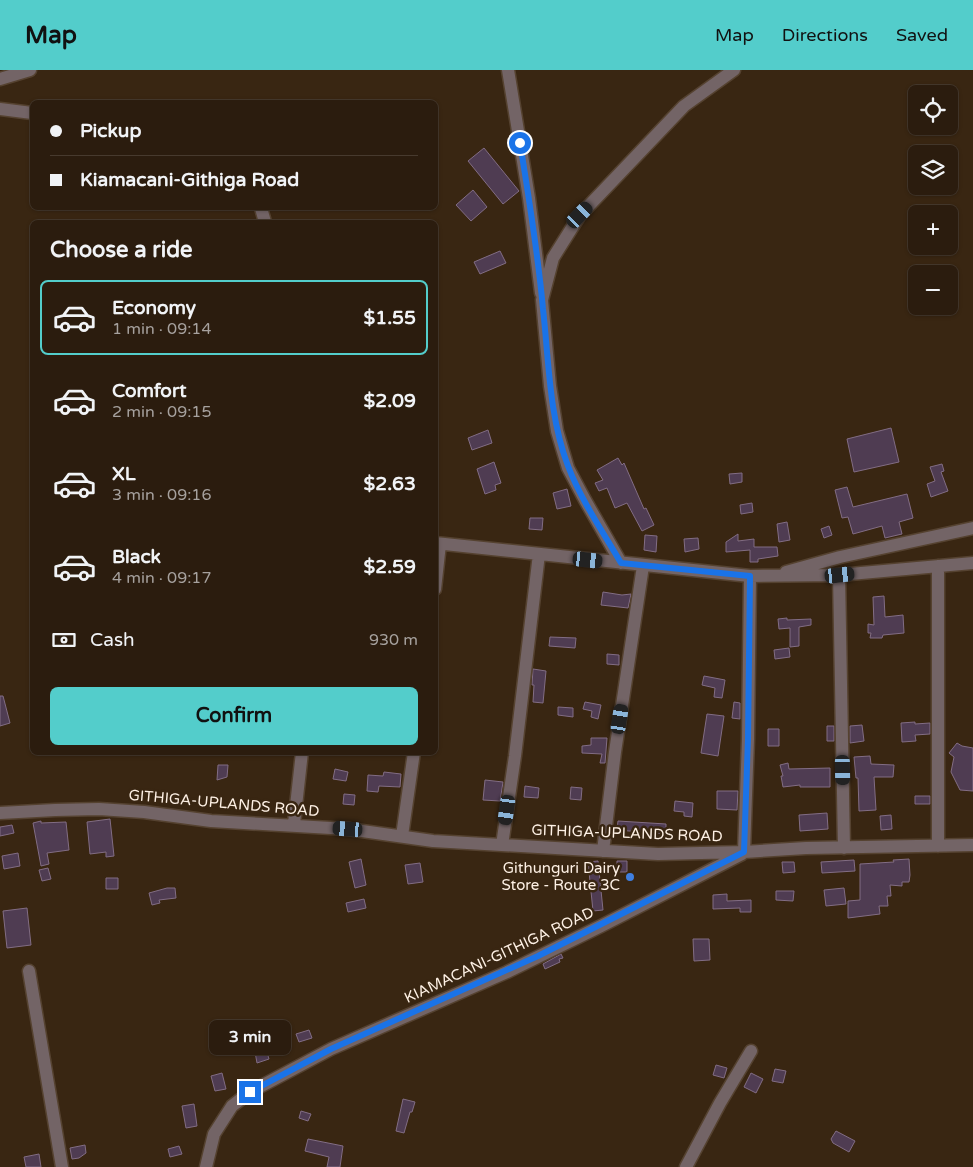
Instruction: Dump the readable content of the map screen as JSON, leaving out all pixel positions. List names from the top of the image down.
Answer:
{
  "streets": {
    "street": ["GITHIGA-UPLANDS ROAD", "KIAMACANI-GITHIGA ROAD"]
  },
  "crossings": [
    ["GITHIGA-UPLANDS ROAD", "KIAMACANI-GITHIGA ROAD"]
  ],
  "places": ["Githunguri Dairy Store - Route 3C"],
  "page": {
    "header": "Map",
    "nav": ["Map", "Directions", "Saved"],
    "map_buttons": ["+", "−"],
    "banner": ["Pickup", "Kiamacani-Githiga Road"],
    "heading": "Choose a ride",
    "list": [
      {
        "name": "Economy",
        "note": "1 min · 09:14",
        "value": "$1.55"
      },
      {
        "name": "Comfort",
        "note": "2 min · 09:15",
        "value": "$2.09"
      },
      {
        "name": "XL",
        "note": "3 min · 09:16",
        "value": "$2.63"
      },
      {
        "name": "Black",
        "note": "4 min · 09:17",
        "value": "$2.59"
      }
    ],
    "pay": ["Cash", "930 m"],
    "buttons": "Confirm",
    "bubble": "3 min"
  }
}
